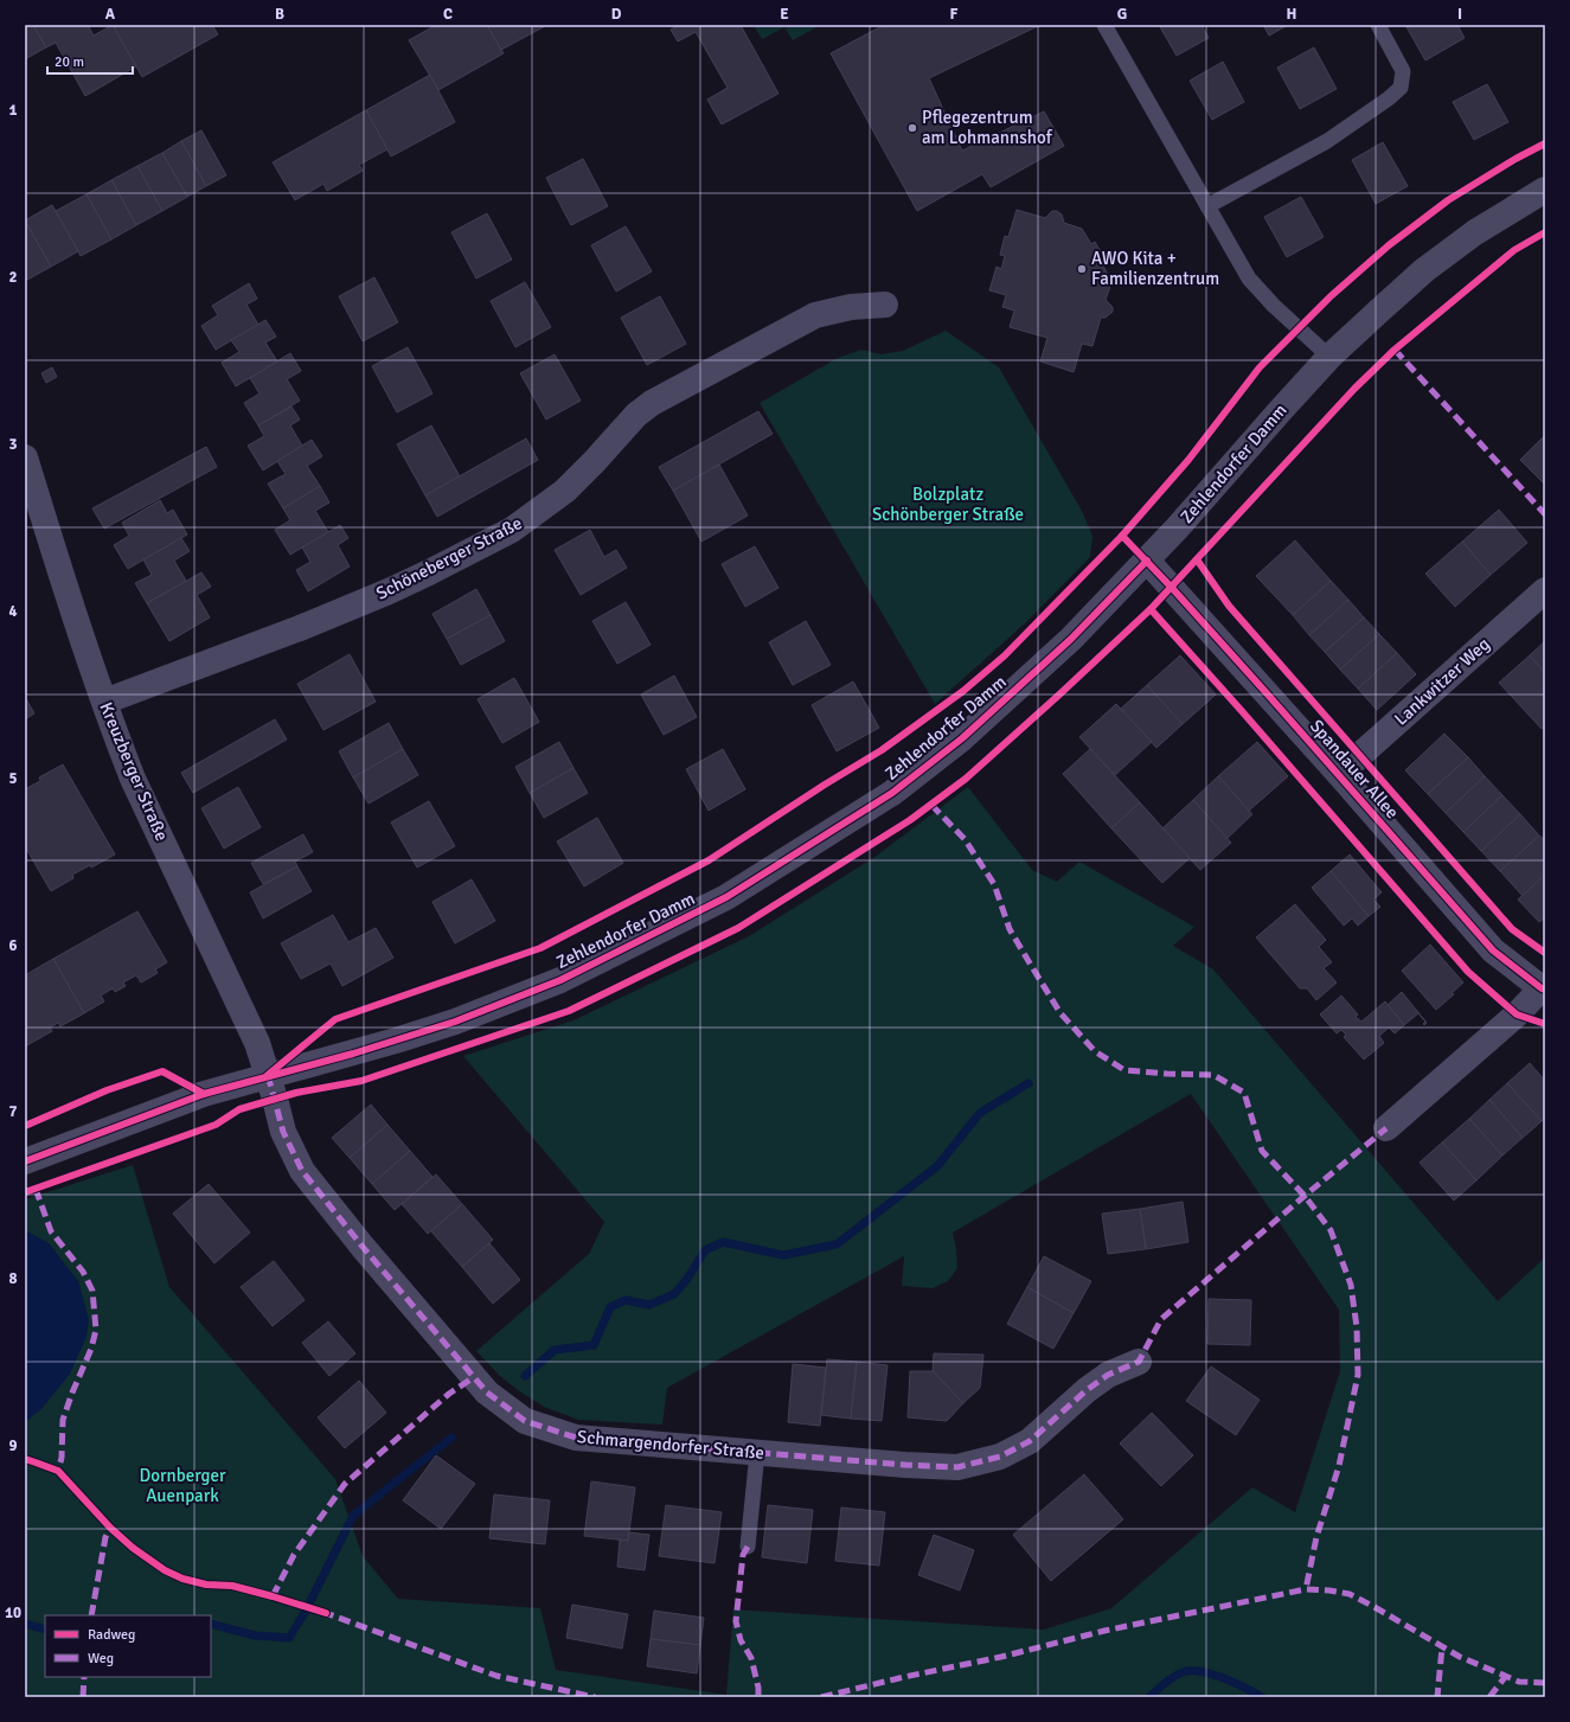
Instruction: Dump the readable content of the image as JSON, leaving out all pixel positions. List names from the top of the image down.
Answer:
{
  "streets": {
    "street": [
      "Zehlendorfer Damm",
      "Schöneberger Straße",
      "Lankwitzer Weg",
      "Spandauer Allee",
      "Kreuzberger Straße",
      "Schmargendorfer Straße"
    ]
  },
  "crossings": [
    ["Zehlendorfer Damm", "Spandauer Allee"],
    ["Zehlendorfer Damm", "Kreuzberger Straße"],
    ["Zehlendorfer Damm", "Schmargendorfer Straße"],
    ["Schöneberger Straße", "Kreuzberger Straße"],
    ["Lankwitzer Weg", "Spandauer Allee"],
    ["Kreuzberger Straße", "Schmargendorfer Straße"]
  ],
  "parks": ["Bolzplatz Schönberger Straße", "Dornberger Auenpark"],
  "places": ["Pflegezentrum am Lohmannshof", "AWO Kita + Familienzentrum"],
  "legend": ["Radweg", "Weg"],
  "scale_bar": "20 m",
  "grid": {
    "columns": [
      "A",
      "B",
      "C",
      "D",
      "E",
      "F",
      "G",
      "H",
      "I"
    ],
    "rows": [
      "1",
      "2",
      "3",
      "4",
      "5",
      "6",
      "7",
      "8",
      "9",
      "10"
    ]
  }
}
